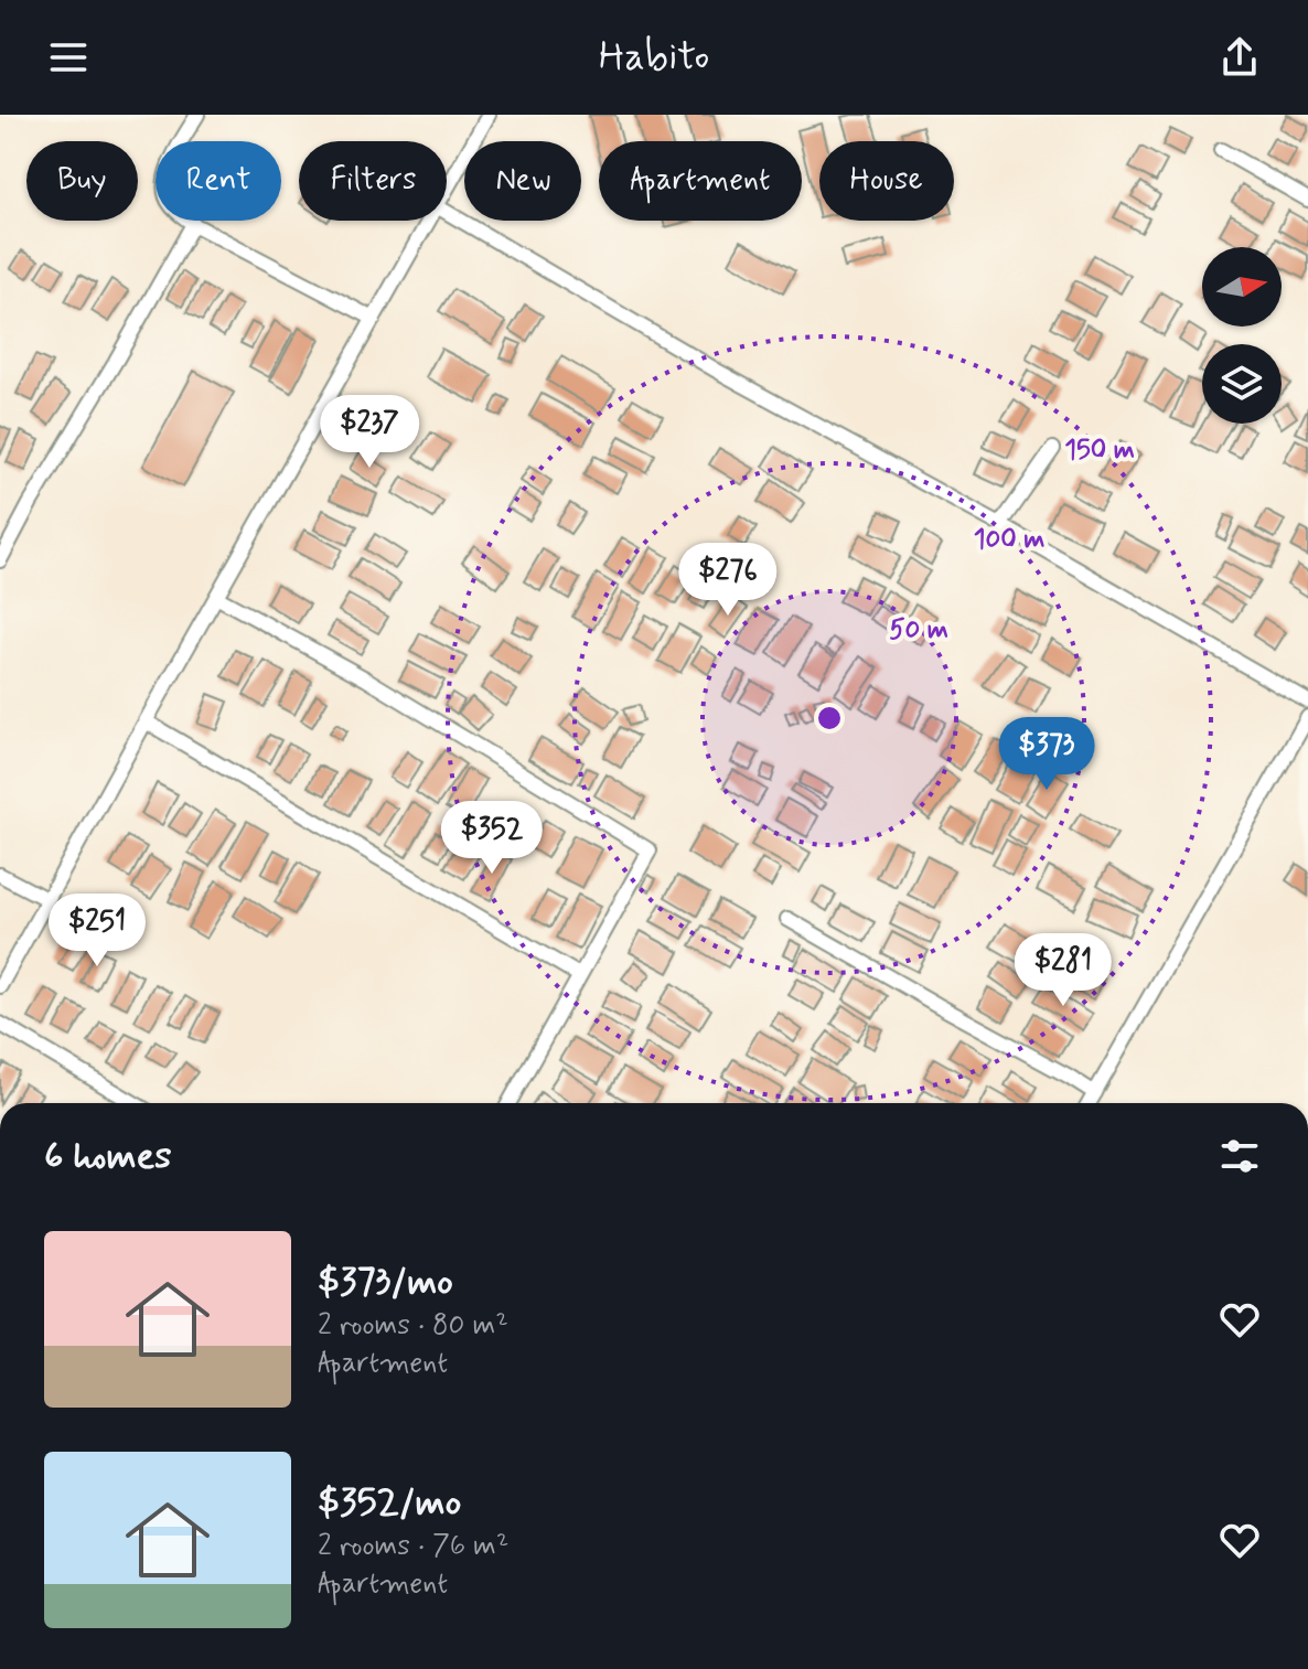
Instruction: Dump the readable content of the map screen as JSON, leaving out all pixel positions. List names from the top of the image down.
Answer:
{
  "north": "right",
  "page": {
    "header": "Habito",
    "chip": [
      "Buy",
      "Rent",
      "Filters",
      "New",
      "Apartment",
      "House"
    ],
    "price": [
      "$237",
      "$276",
      "$373",
      "$352",
      "$251",
      "$281"
    ],
    "heading": "6 homes",
    "list": [
      {
        "name": "$373/mo",
        "note": "2 rooms · 80 m² · Apartment"
      },
      {
        "name": "$352/mo",
        "note": "2 rooms · 76 m² · Apartment"
      }
    ]
  },
  "rings": ["150 m", "100 m", "50 m"]
}
